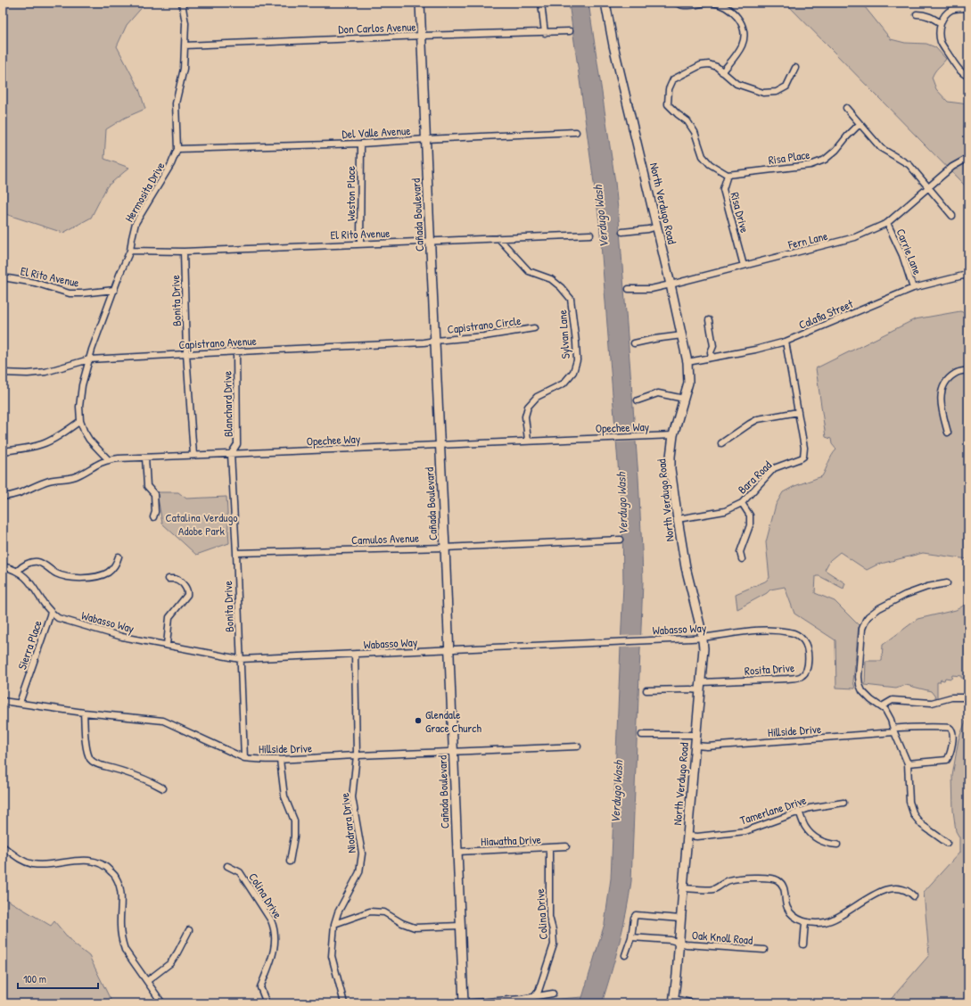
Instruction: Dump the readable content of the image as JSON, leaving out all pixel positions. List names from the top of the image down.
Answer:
{
  "streets": {
    "main road": ["North Verdugo Road", "Cañada Boulevard"],
    "street": [
      "Don Carlos Avenue",
      "Del Valle Avenue",
      "Risa Place",
      "Hermosita Drive",
      "Weston Place",
      "Risa Drive",
      "El Rito Avenue",
      "Fern Lane",
      "Carrie Lane",
      "Bonita Drive",
      "Calafia Street",
      "Capistrano Circle",
      "Sylvan Lane",
      "Capistrano Avenue",
      "Blanchard Drive",
      "Opechee Way",
      "Bara Road",
      "Camulos Avenue",
      "Wabasso Way",
      "Sierra Place",
      "Rosita Drive",
      "Hillside Drive",
      "Tamerlane Drive",
      "Niodrara Drive",
      "Hiawatha Drive",
      "Colina Drive",
      "Oak Knoll Road"
    ]
  },
  "crossings": [
    ["Don Carlos Avenue", "Hermosita Drive"],
    ["Don Carlos Avenue", "Cañada Boulevard"],
    ["Del Valle Avenue", "Hermosita Drive"],
    ["Del Valle Avenue", "Weston Place"],
    ["Del Valle Avenue", "Cañada Boulevard"],
    ["Risa Place", "Risa Drive"],
    ["Hermosita Drive", "El Rito Avenue"],
    ["Hermosita Drive", "Capistrano Avenue"],
    ["Hermosita Drive", "Opechee Way"],
    ["Weston Place", "El Rito Avenue"],
    ["North Verdugo Road", "Fern Lane"],
    ["North Verdugo Road", "Calafia Street"],
    ["North Verdugo Road", "Opechee Way"],
    ["North Verdugo Road", "Bara Road"],
    ["North Verdugo Road", "Wabasso Way"],
    ["North Verdugo Road", "Rosita Drive"],
    ["North Verdugo Road", "Hillside Drive"],
    ["North Verdugo Road", "Tamerlane Drive"],
    ["North Verdugo Road", "Oak Knoll Road"],
    ["Risa Drive", "Fern Lane"],
    ["Cañada Boulevard", "El Rito Avenue"],
    ["Cañada Boulevard", "Capistrano Circle"],
    ["Cañada Boulevard", "Capistrano Avenue"],
    ["Cañada Boulevard", "Opechee Way"],
    ["Cañada Boulevard", "Camulos Avenue"],
    ["Cañada Boulevard", "Wabasso Way"],
    ["Cañada Boulevard", "Hillside Drive"],
    ["Cañada Boulevard", "Hiawatha Drive"],
    ["El Rito Avenue", "Bonita Drive"],
    ["El Rito Avenue", "Sylvan Lane"],
    ["Fern Lane", "Carrie Lane"],
    ["Carrie Lane", "Calafia Street"],
    ["Bonita Drive", "Capistrano Avenue"],
    ["Bonita Drive", "Blanchard Drive"],
    ["Bonita Drive", "Opechee Way"],
    ["Bonita Drive", "Camulos Avenue"],
    ["Bonita Drive", "Wabasso Way"],
    ["Bonita Drive", "Hillside Drive"],
    ["Capistrano Circle", "Capistrano Avenue"],
    ["Sylvan Lane", "Opechee Way"],
    ["Capistrano Avenue", "Blanchard Drive"],
    ["Blanchard Drive", "Opechee Way"],
    ["Wabasso Way", "Sierra Place"],
    ["Wabasso Way", "Rosita Drive"],
    ["Wabasso Way", "Niodrara Drive"],
    ["Sierra Place", "Hillside Drive"],
    ["Hillside Drive", "Niodrara Drive"],
    ["Hiawatha Drive", "Colina Drive"]
  ],
  "water": ["Verdugo Wash"],
  "parks": ["Catalina Verdugo Adobe Park"],
  "places": ["Glendale Grace Church"],
  "scale_bar": "100 m"
}
